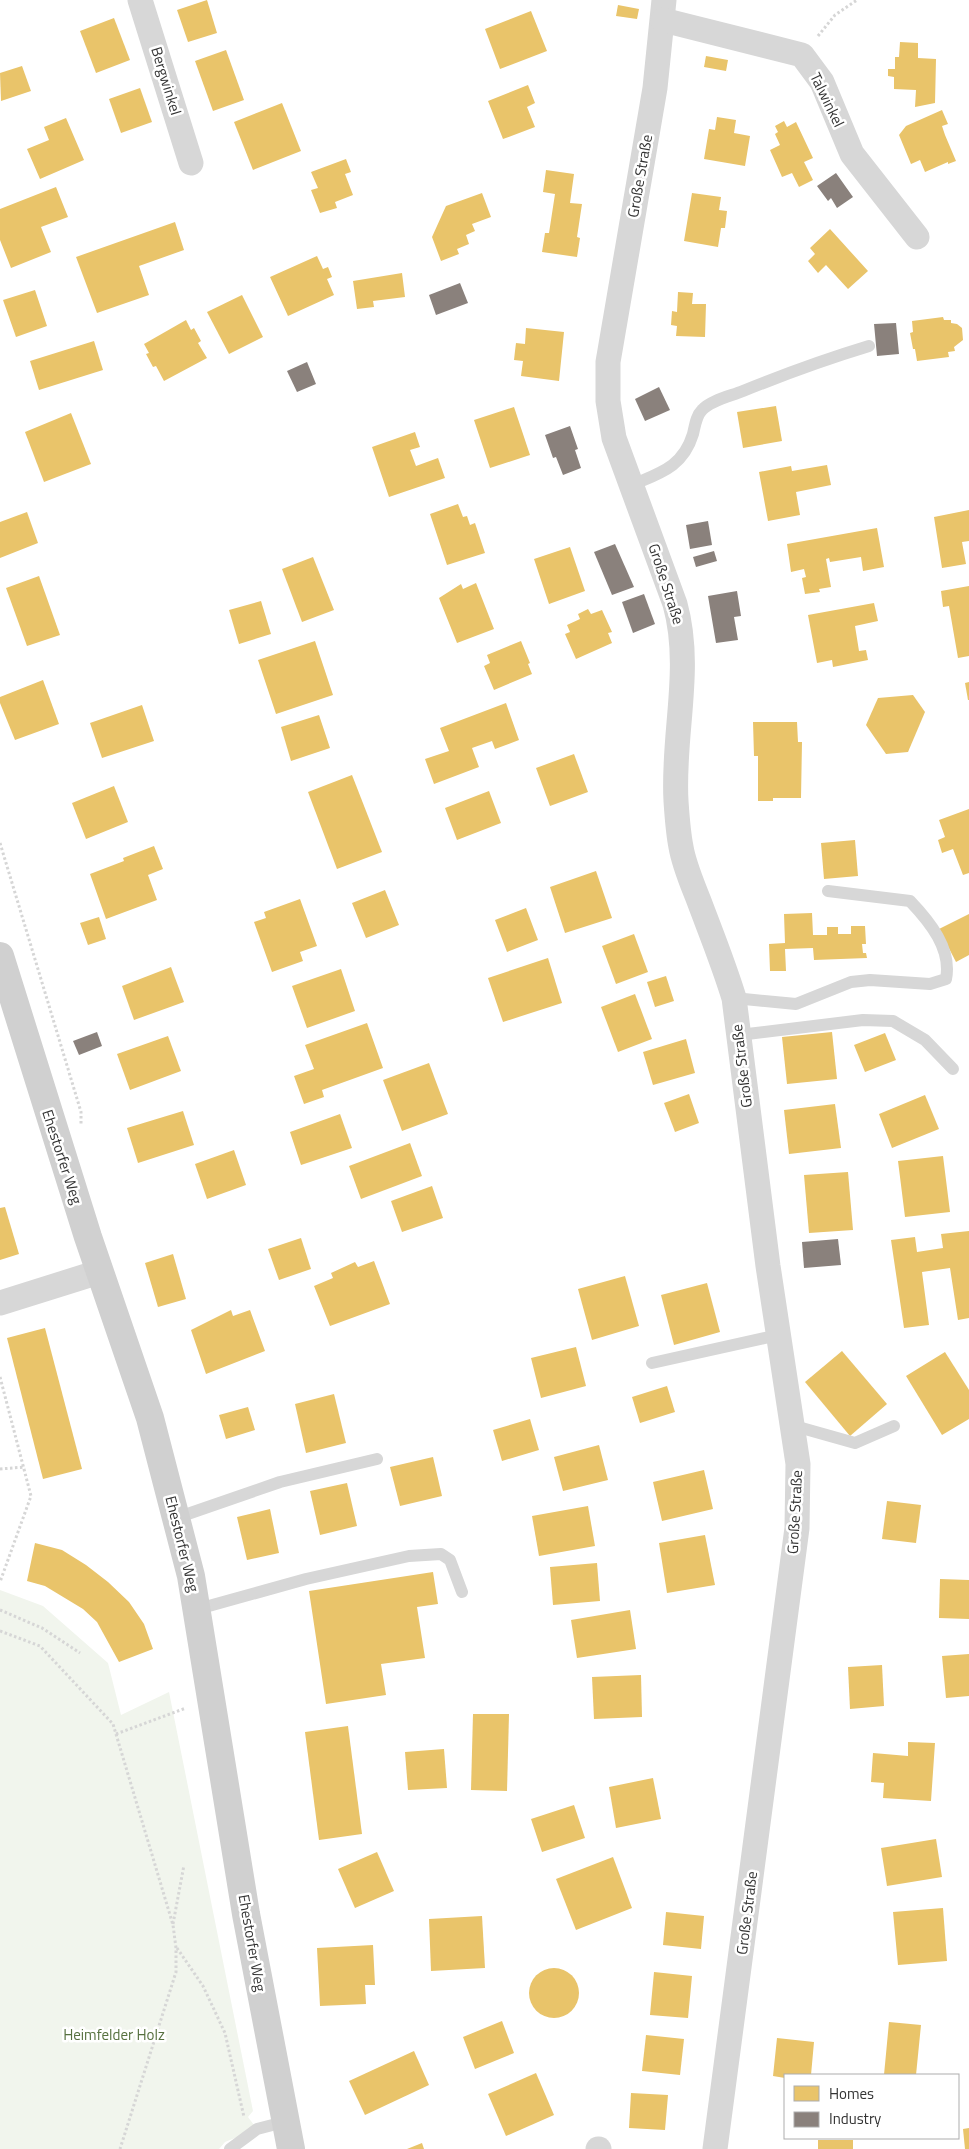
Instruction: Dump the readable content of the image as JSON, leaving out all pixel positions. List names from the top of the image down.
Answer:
{
  "streets": {
    "main road": ["Ehestorfer Weg"],
    "street": ["Bergwinkel", "Talwinkel", "Große Straße"]
  },
  "crossings": [
    ["Talwinkel", "Große Straße"]
  ],
  "parks": ["Heimfelder Holz"],
  "legend": ["Homes", "Industry"]
}
